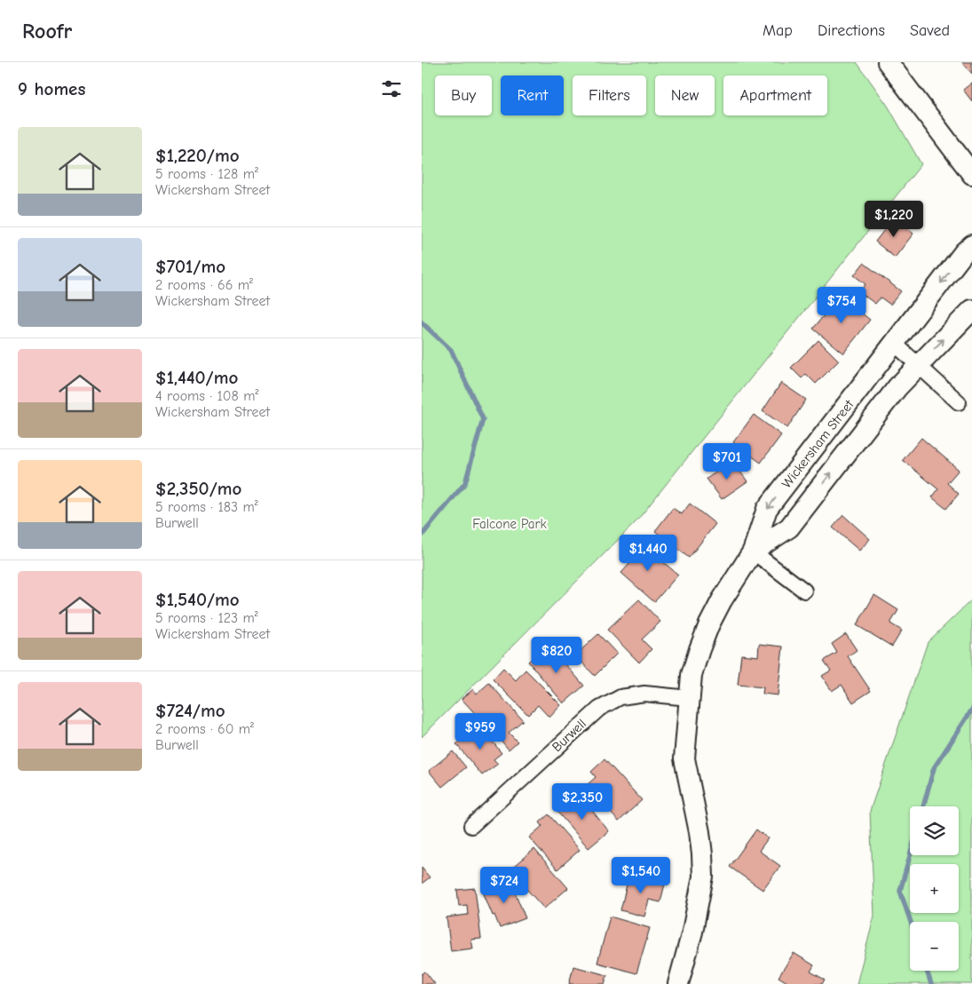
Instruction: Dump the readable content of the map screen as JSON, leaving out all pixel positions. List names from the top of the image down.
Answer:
{
  "streets": {
    "street": ["Wickersham Street", "Burwell"]
  },
  "crossings": [
    ["Wickersham Street", "Burwell"]
  ],
  "parks": ["Falcone Park"],
  "page": {
    "header": "Roofr",
    "nav": ["Map", "Directions", "Saved"],
    "heading": "9 homes",
    "chip": [
      "Buy",
      "Rent",
      "Filters",
      "New",
      "Apartment"
    ],
    "list": [
      {
        "name": "$1,220/mo",
        "note": "5 rooms · 128 m² · Wickersham Street"
      },
      {
        "name": "$701/mo",
        "note": "2 rooms · 66 m² · Wickersham Street"
      },
      {
        "name": "$1,440/mo",
        "note": "4 rooms · 108 m² · Wickersham Street"
      },
      {
        "name": "$2,350/mo",
        "note": "5 rooms · 183 m² · Burwell"
      },
      {
        "name": "$1,540/mo",
        "note": "5 rooms · 123 m² · Wickersham Street"
      },
      {
        "name": "$724/mo",
        "note": "2 rooms · 60 m² · Burwell"
      }
    ],
    "price": [
      "$1,220",
      "$754",
      "$701",
      "$1,440",
      "$820",
      "$959",
      "$2,350",
      "$1,540",
      "$724"
    ],
    "map_buttons": ["+", "−"]
  }
}
